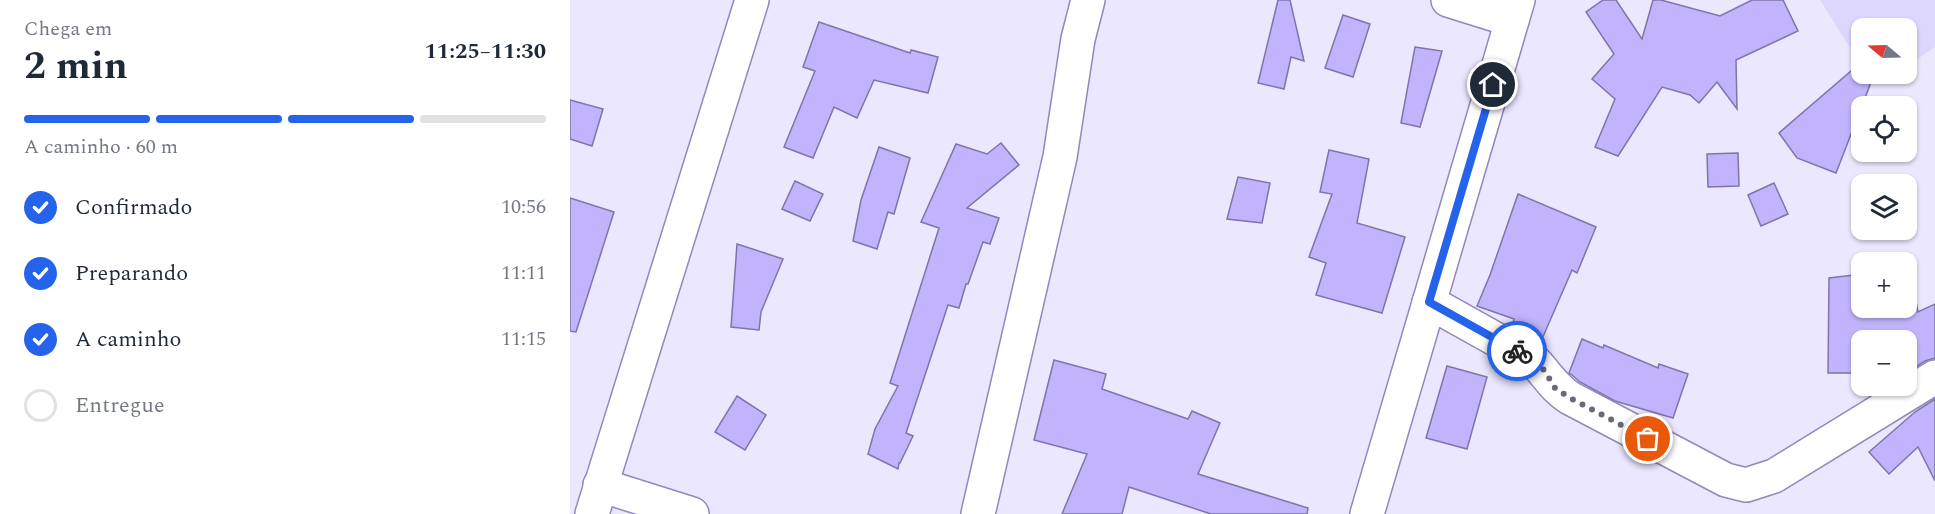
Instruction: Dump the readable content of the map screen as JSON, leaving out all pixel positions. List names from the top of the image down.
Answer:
{
  "north": "left",
  "page": {
    "heading": ["2 min", "Chega em", "11:25–11:30"],
    "map_buttons": ["+", "−"],
    "bar": "A caminho · 60 m",
    "list": [
      ["Confirmado", "10:56"],
      ["Preparando", "11:11"],
      ["A caminho", "11:15"],
      "Entregue"
    ]
  }
}
